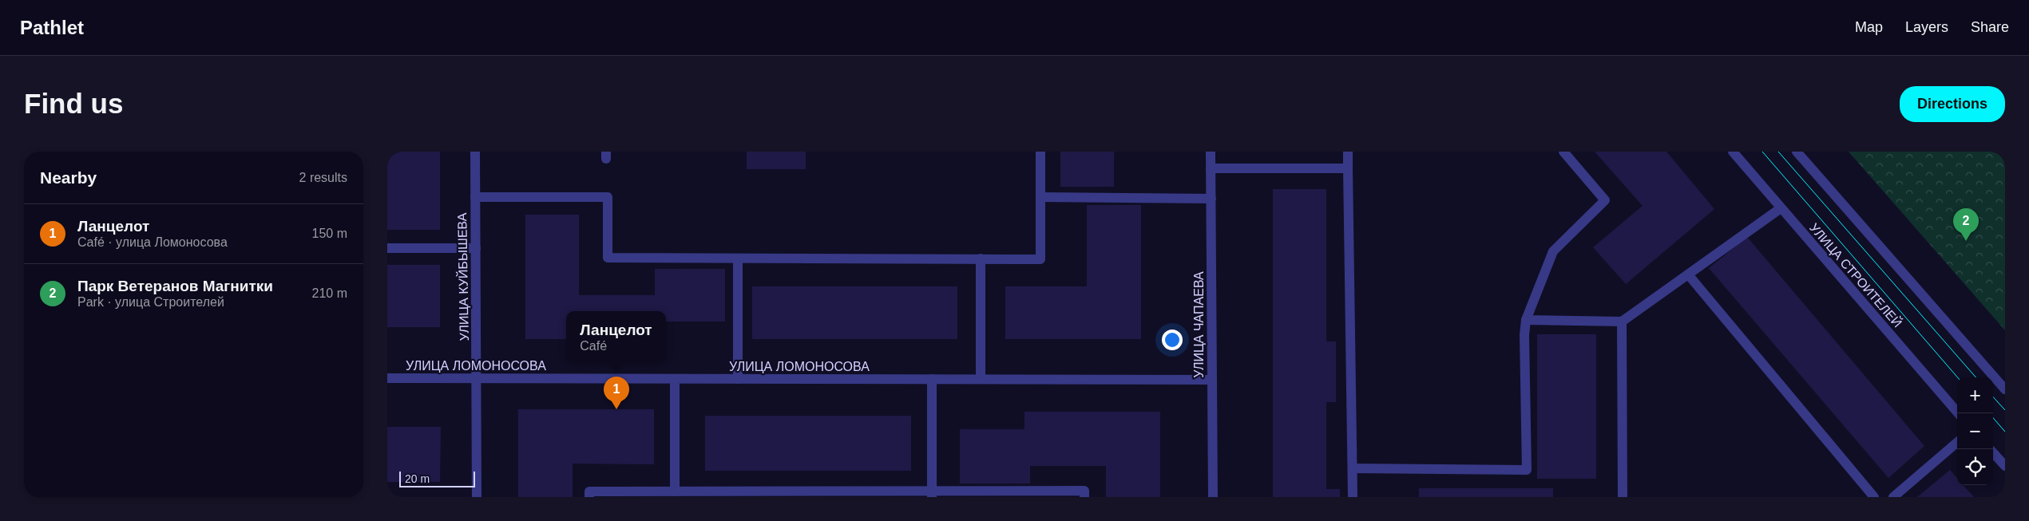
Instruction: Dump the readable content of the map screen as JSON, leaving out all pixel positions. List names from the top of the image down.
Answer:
{
  "streets": {
    "street": [
      "УЛИЦА СТРОИТЕЛЕЙ",
      "УЛИЦА КУЙБЫШЕВА",
      "УЛИЦА ЧАПАЕВА",
      "УЛИЦА ЛОМОНОСОВА"
    ]
  },
  "crossings": [
    ["УЛИЦА КУЙБЫШЕВА", "УЛИЦА ЛОМОНОСОВА"],
    ["УЛИЦА ЧАПАЕВА", "УЛИЦА ЛОМОНОСОВА"]
  ],
  "scale_bar": "20 m",
  "page": {
    "header": "Pathlet",
    "nav": ["Map", "Layers", "Share"],
    "buttons": "Directions",
    "title": "Find us",
    "heading": ["Nearby", "2 results"],
    "list": [
      {
        "mark": "1",
        "name": "Ланцелот",
        "note": "Café · улица Ломоносова",
        "value": "150 m"
      },
      {
        "mark": "2",
        "name": "Парк Ветеранов Магнитки",
        "note": "Park · улица Строителей",
        "value": "210 m"
      }
    ],
    "pins": ["2", "1"],
    "popup": ["Ланцелот", "Café"],
    "map_buttons": ["+", "−"],
    "scale": "20 m"
  }
}
